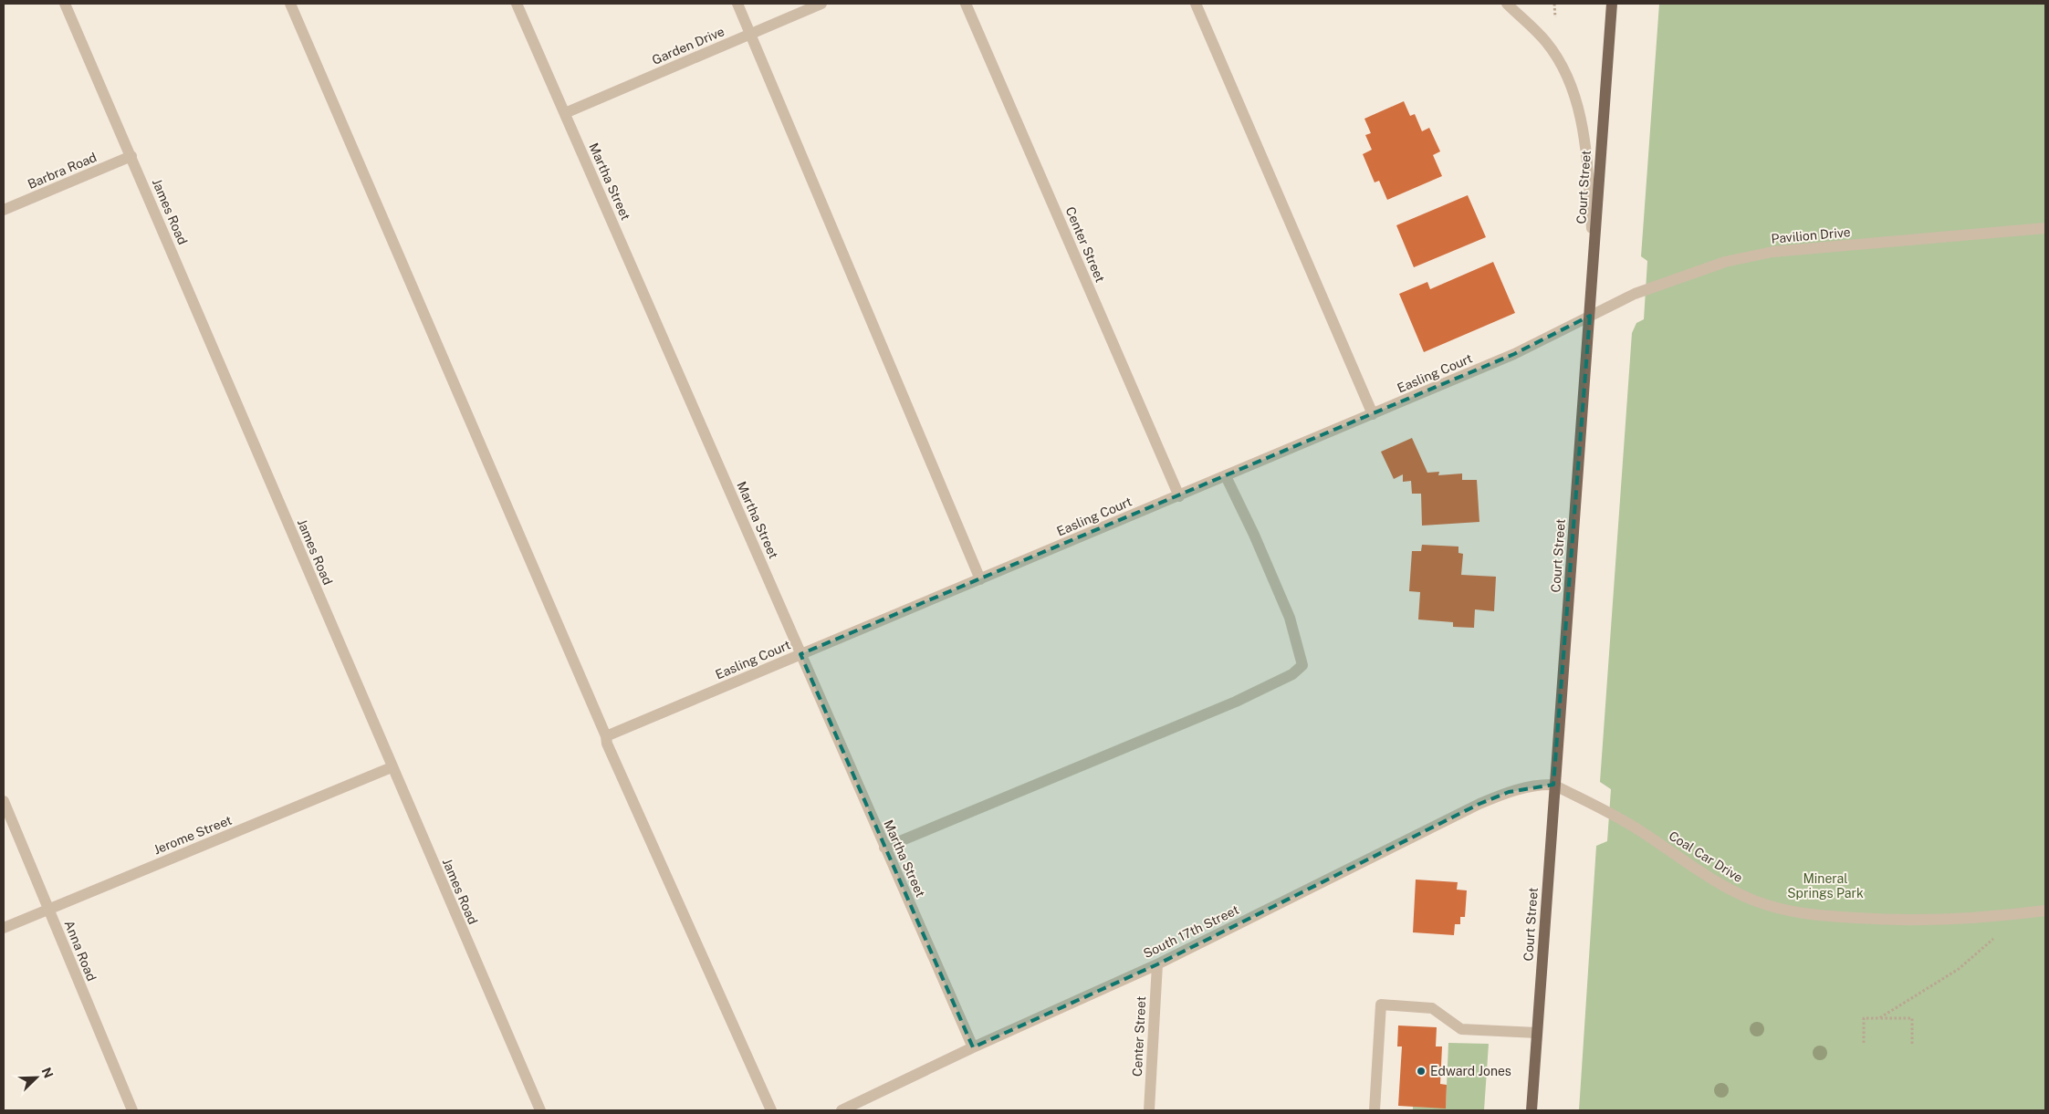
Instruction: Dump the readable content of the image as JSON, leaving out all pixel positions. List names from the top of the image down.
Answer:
{
  "streets": {
    "main road": ["Court Street"],
    "street": [
      "Garden Drive",
      "Barbra Road",
      "Martha Street",
      "James Road",
      "Pavilion Drive",
      "Center Street",
      "Easling Court",
      "Jerome Street",
      "Coal Car Drive",
      "South 17th Street",
      "Anna Road"
    ]
  },
  "crossings": [
    ["Garden Drive", "Martha Street"],
    ["Barbra Road", "James Road"],
    ["Martha Street", "Easling Court"],
    ["Martha Street", "South 17th Street"],
    ["Court Street", "Pavilion Drive"],
    ["Court Street", "Easling Court"],
    ["Court Street", "Coal Car Drive"],
    ["Court Street", "South 17th Street"],
    ["James Road", "Jerome Street"],
    ["Pavilion Drive", "Easling Court"],
    ["Center Street", "Easling Court"],
    ["Center Street", "South 17th Street"],
    ["Jerome Street", "Anna Road"],
    ["Coal Car Drive", "South 17th Street"]
  ],
  "parks": ["Mineral Springs Park"],
  "places": ["Edward Jones"],
  "north": "top right"
}
